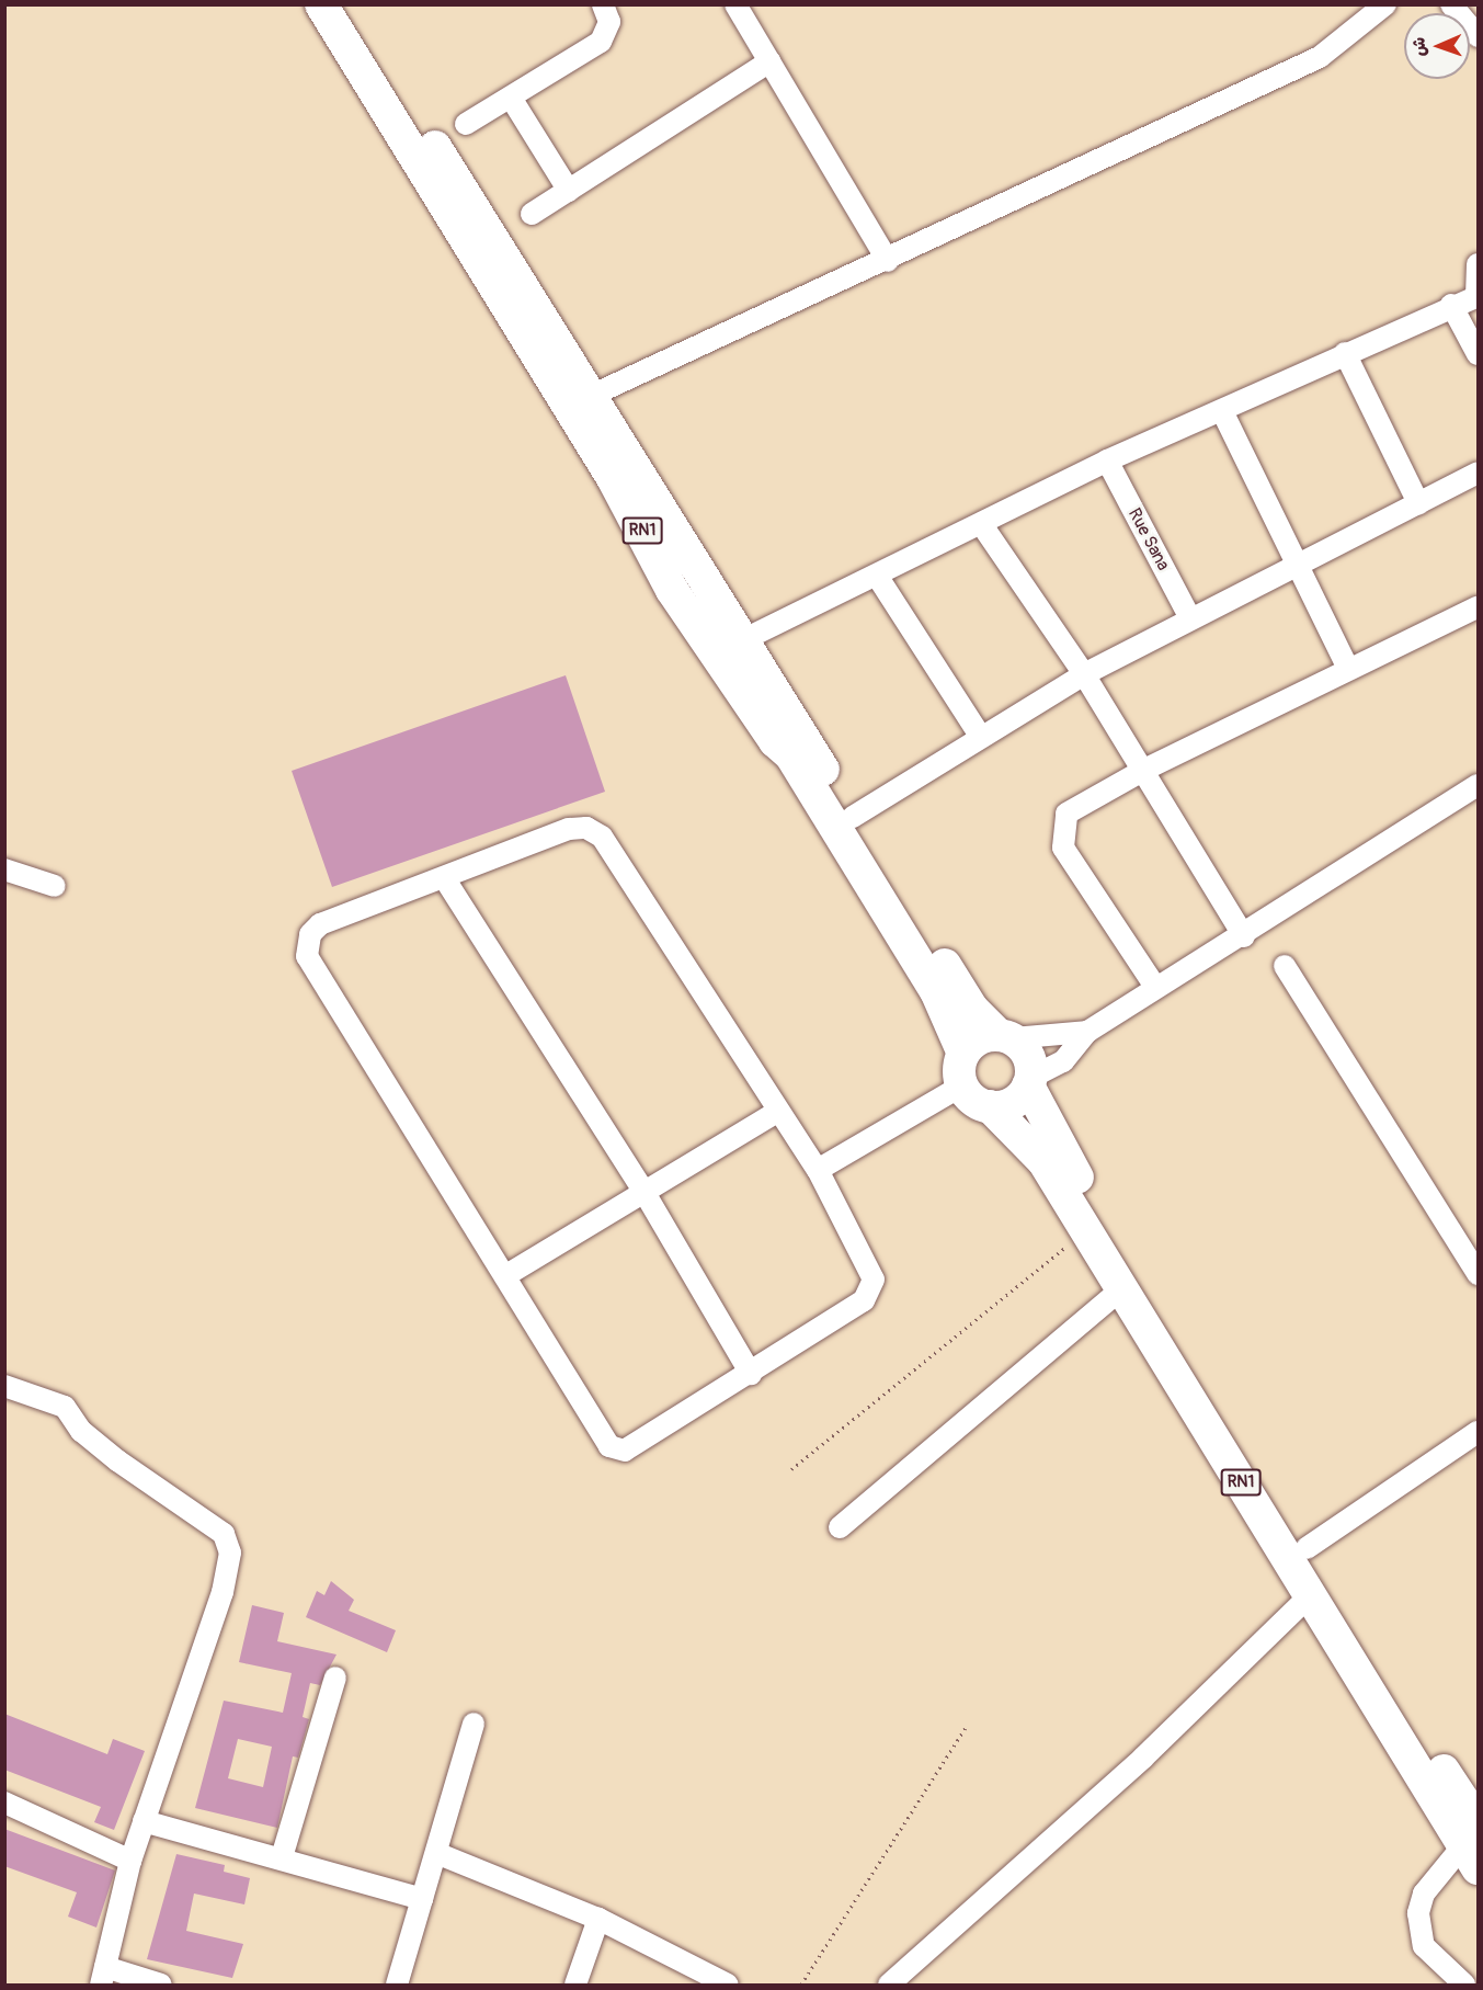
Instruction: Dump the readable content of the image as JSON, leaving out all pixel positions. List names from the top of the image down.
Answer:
{
  "streets": {
    "main road": ["RN1"],
    "street": ["Rue Sana"]
  },
  "north": "left"
}
